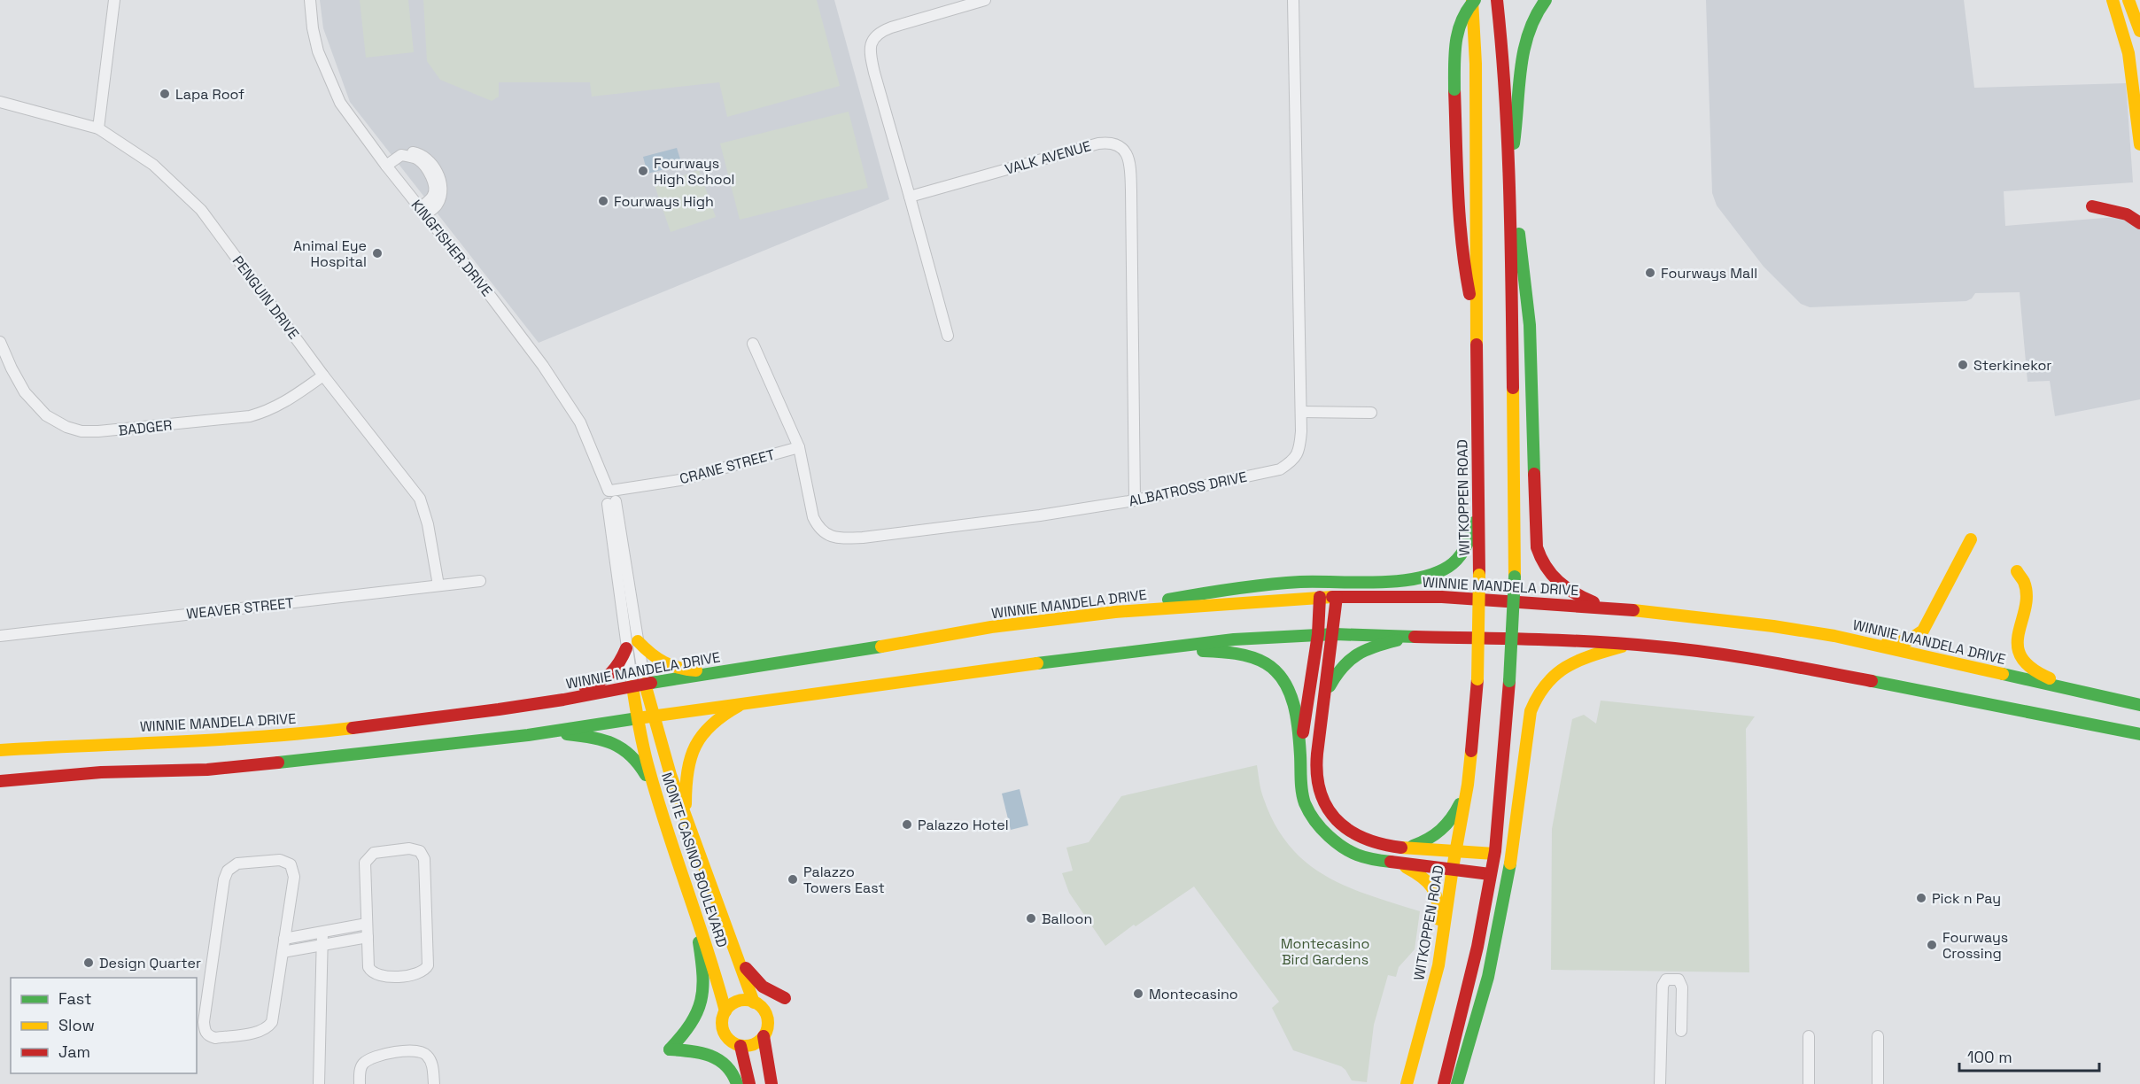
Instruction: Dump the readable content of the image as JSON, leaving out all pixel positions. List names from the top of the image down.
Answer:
{
  "streets": {
    "main road": ["WITKOPPEN ROAD", "WINNIE MANDELA DRIVE", "MONTE CASINO BOULEVARD"],
    "street": [
      "VALK AVENUE",
      "KINGFISHER DRIVE",
      "PENGUIN DRIVE",
      "BADGER",
      "CRANE STREET",
      "ALBATROSS DRIVE",
      "WEAVER STREET"
    ]
  },
  "crossings": [
    ["VALK AVENUE", "ALBATROSS DRIVE"],
    ["KINGFISHER DRIVE", "CRANE STREET"],
    ["KINGFISHER DRIVE", "WINNIE MANDELA DRIVE"],
    ["KINGFISHER DRIVE", "MONTE CASINO BOULEVARD"],
    ["PENGUIN DRIVE", "BADGER"],
    ["PENGUIN DRIVE", "WEAVER STREET"],
    ["CRANE STREET", "ALBATROSS DRIVE"],
    ["WINNIE MANDELA DRIVE", "MONTE CASINO BOULEVARD"]
  ],
  "parks": ["Montecasino Bird Gardens"],
  "places": [
    "Lapa Roof",
    "Fourways High School",
    "Fourways High",
    "Animal Eye Hospital",
    "Fourways Mall",
    "Sterkinekor",
    "Palazzo Hotel",
    "Palazzo Towers East",
    "Pick n Pay",
    "Balloon",
    "Fourways Crossing",
    "Design Quarter",
    "Montecasino"
  ],
  "legend": ["Fast", "Slow", "Jam"],
  "scale_bar": "100 m"
}
